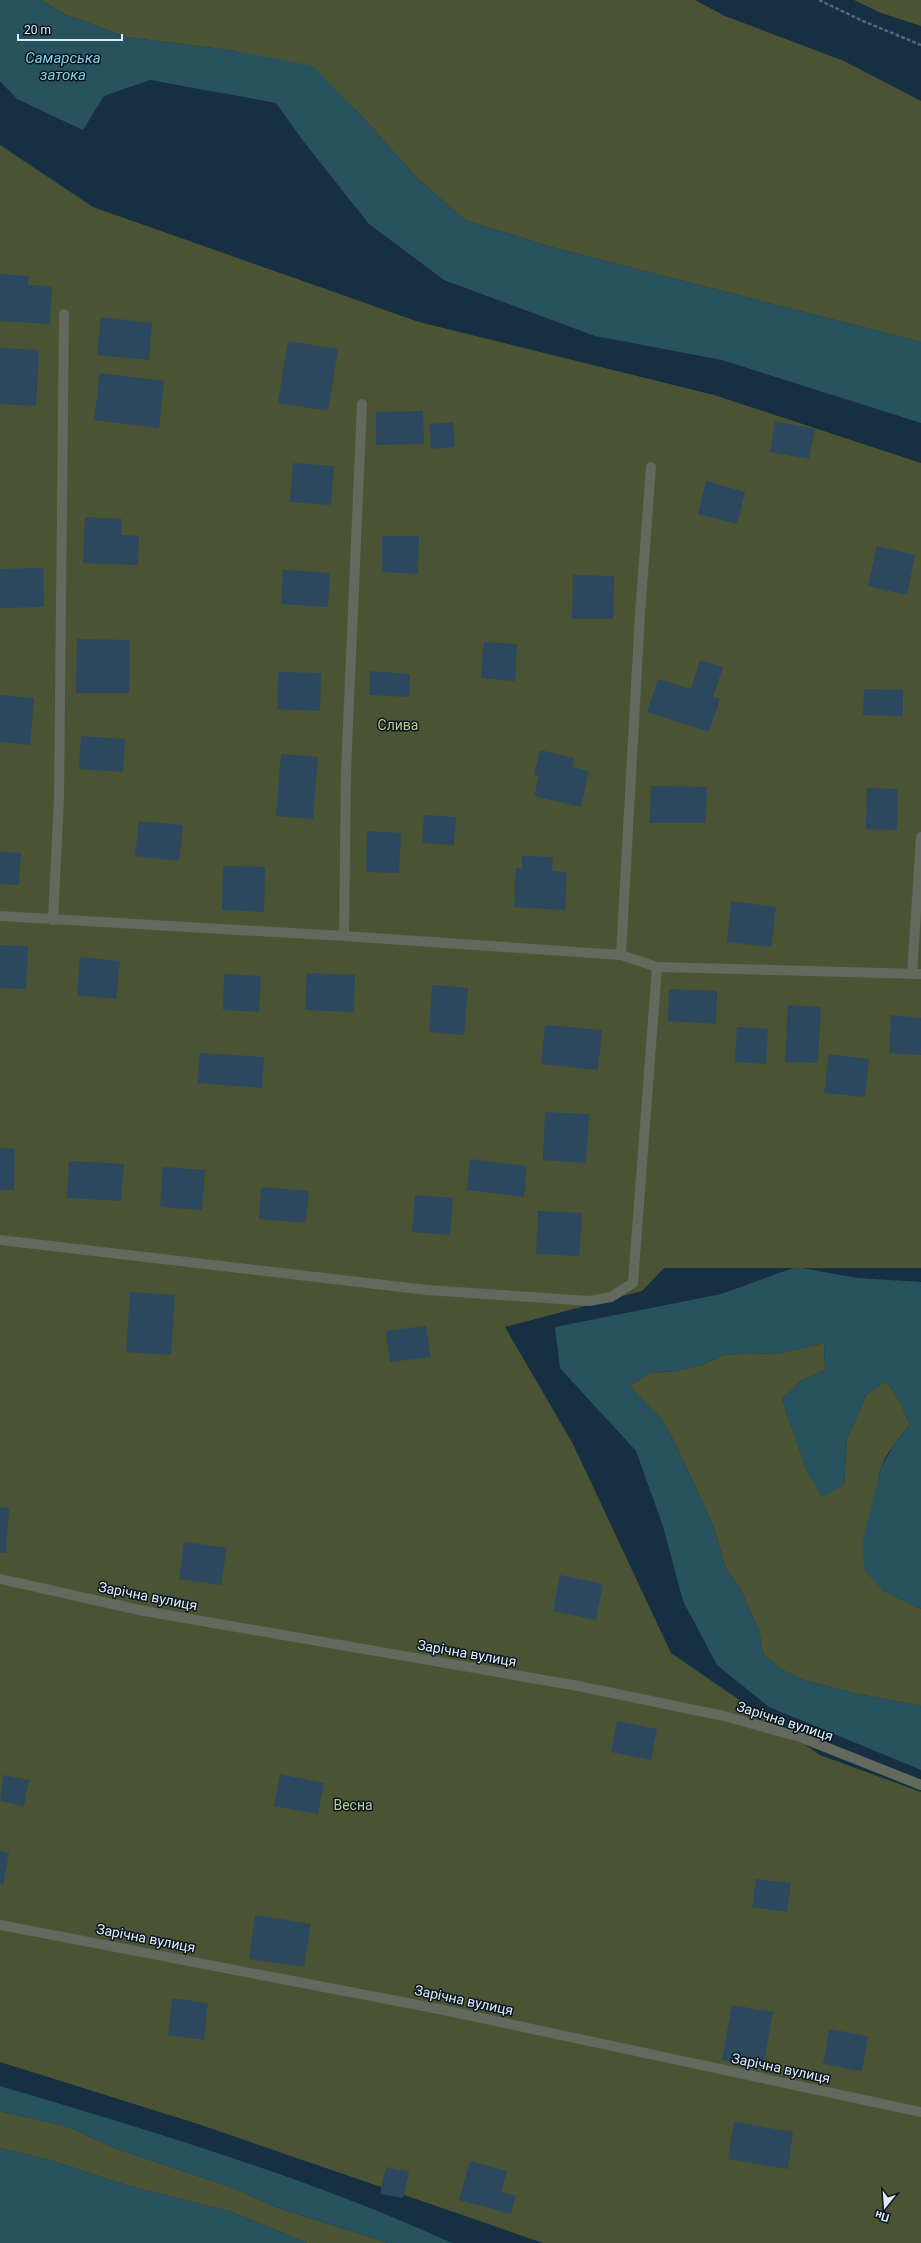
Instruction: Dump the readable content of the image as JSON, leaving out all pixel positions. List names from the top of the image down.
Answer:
{
  "streets": {
    "lane": ["Зарічна вулиця"]
  },
  "water": ["Самарська затока"],
  "parks": ["Слива", "Весна"],
  "scale_bar": "20 m",
  "north": "bottom"
}
